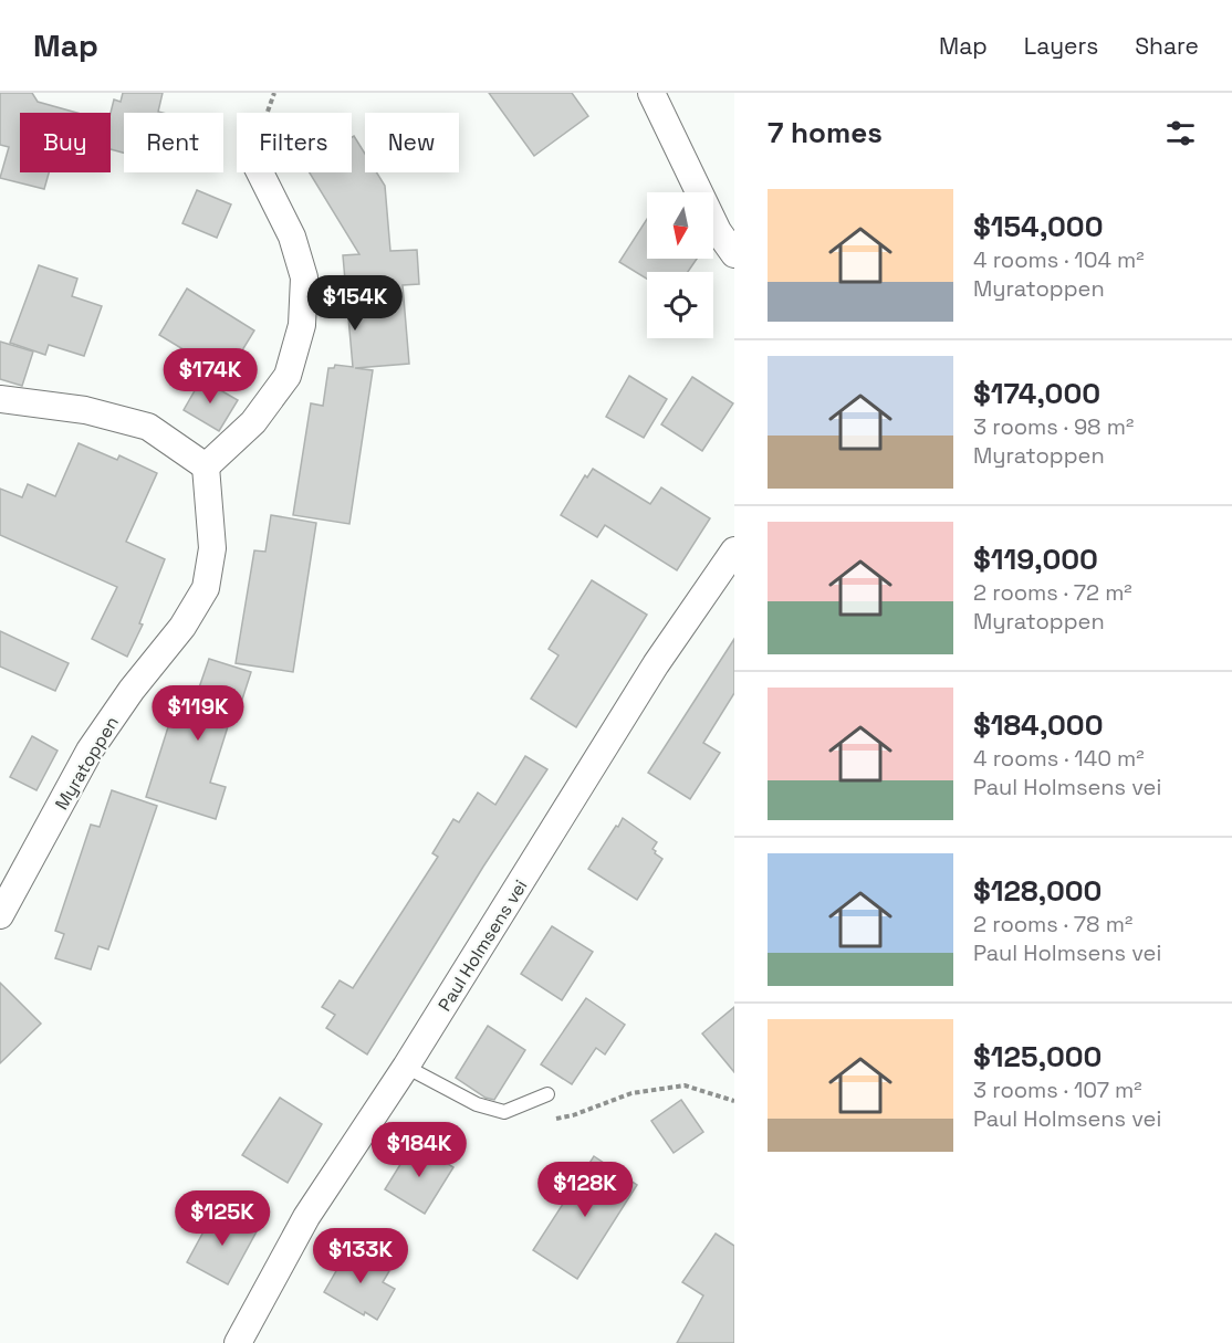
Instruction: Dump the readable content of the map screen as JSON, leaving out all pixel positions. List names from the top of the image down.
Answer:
{
  "streets": {
    "street": ["Myratoppen", "Paul Holmsens vei"]
  },
  "north": "bottom",
  "page": {
    "header": "Map",
    "nav": ["Map", "Layers", "Share"],
    "heading": "7 homes",
    "chip": [
      "Buy",
      "Rent",
      "Filters",
      "New"
    ],
    "list": [
      {
        "name": "$154,000",
        "note": "4 rooms · 104 m² · Myratoppen"
      },
      {
        "name": "$174,000",
        "note": "3 rooms · 98 m² · Myratoppen"
      },
      {
        "name": "$119,000",
        "note": "2 rooms · 72 m² · Myratoppen"
      },
      {
        "name": "$184,000",
        "note": "4 rooms · 140 m² · Paul Holmsens vei"
      },
      {
        "name": "$128,000",
        "note": "2 rooms · 78 m² · Paul Holmsens vei"
      },
      {
        "name": "$125,000",
        "note": "3 rooms · 107 m² · Paul Holmsens vei"
      }
    ],
    "price": [
      "$154K",
      "$174K",
      "$119K",
      "$184K",
      "$128K",
      "$125K",
      "$133K"
    ]
  }
}
